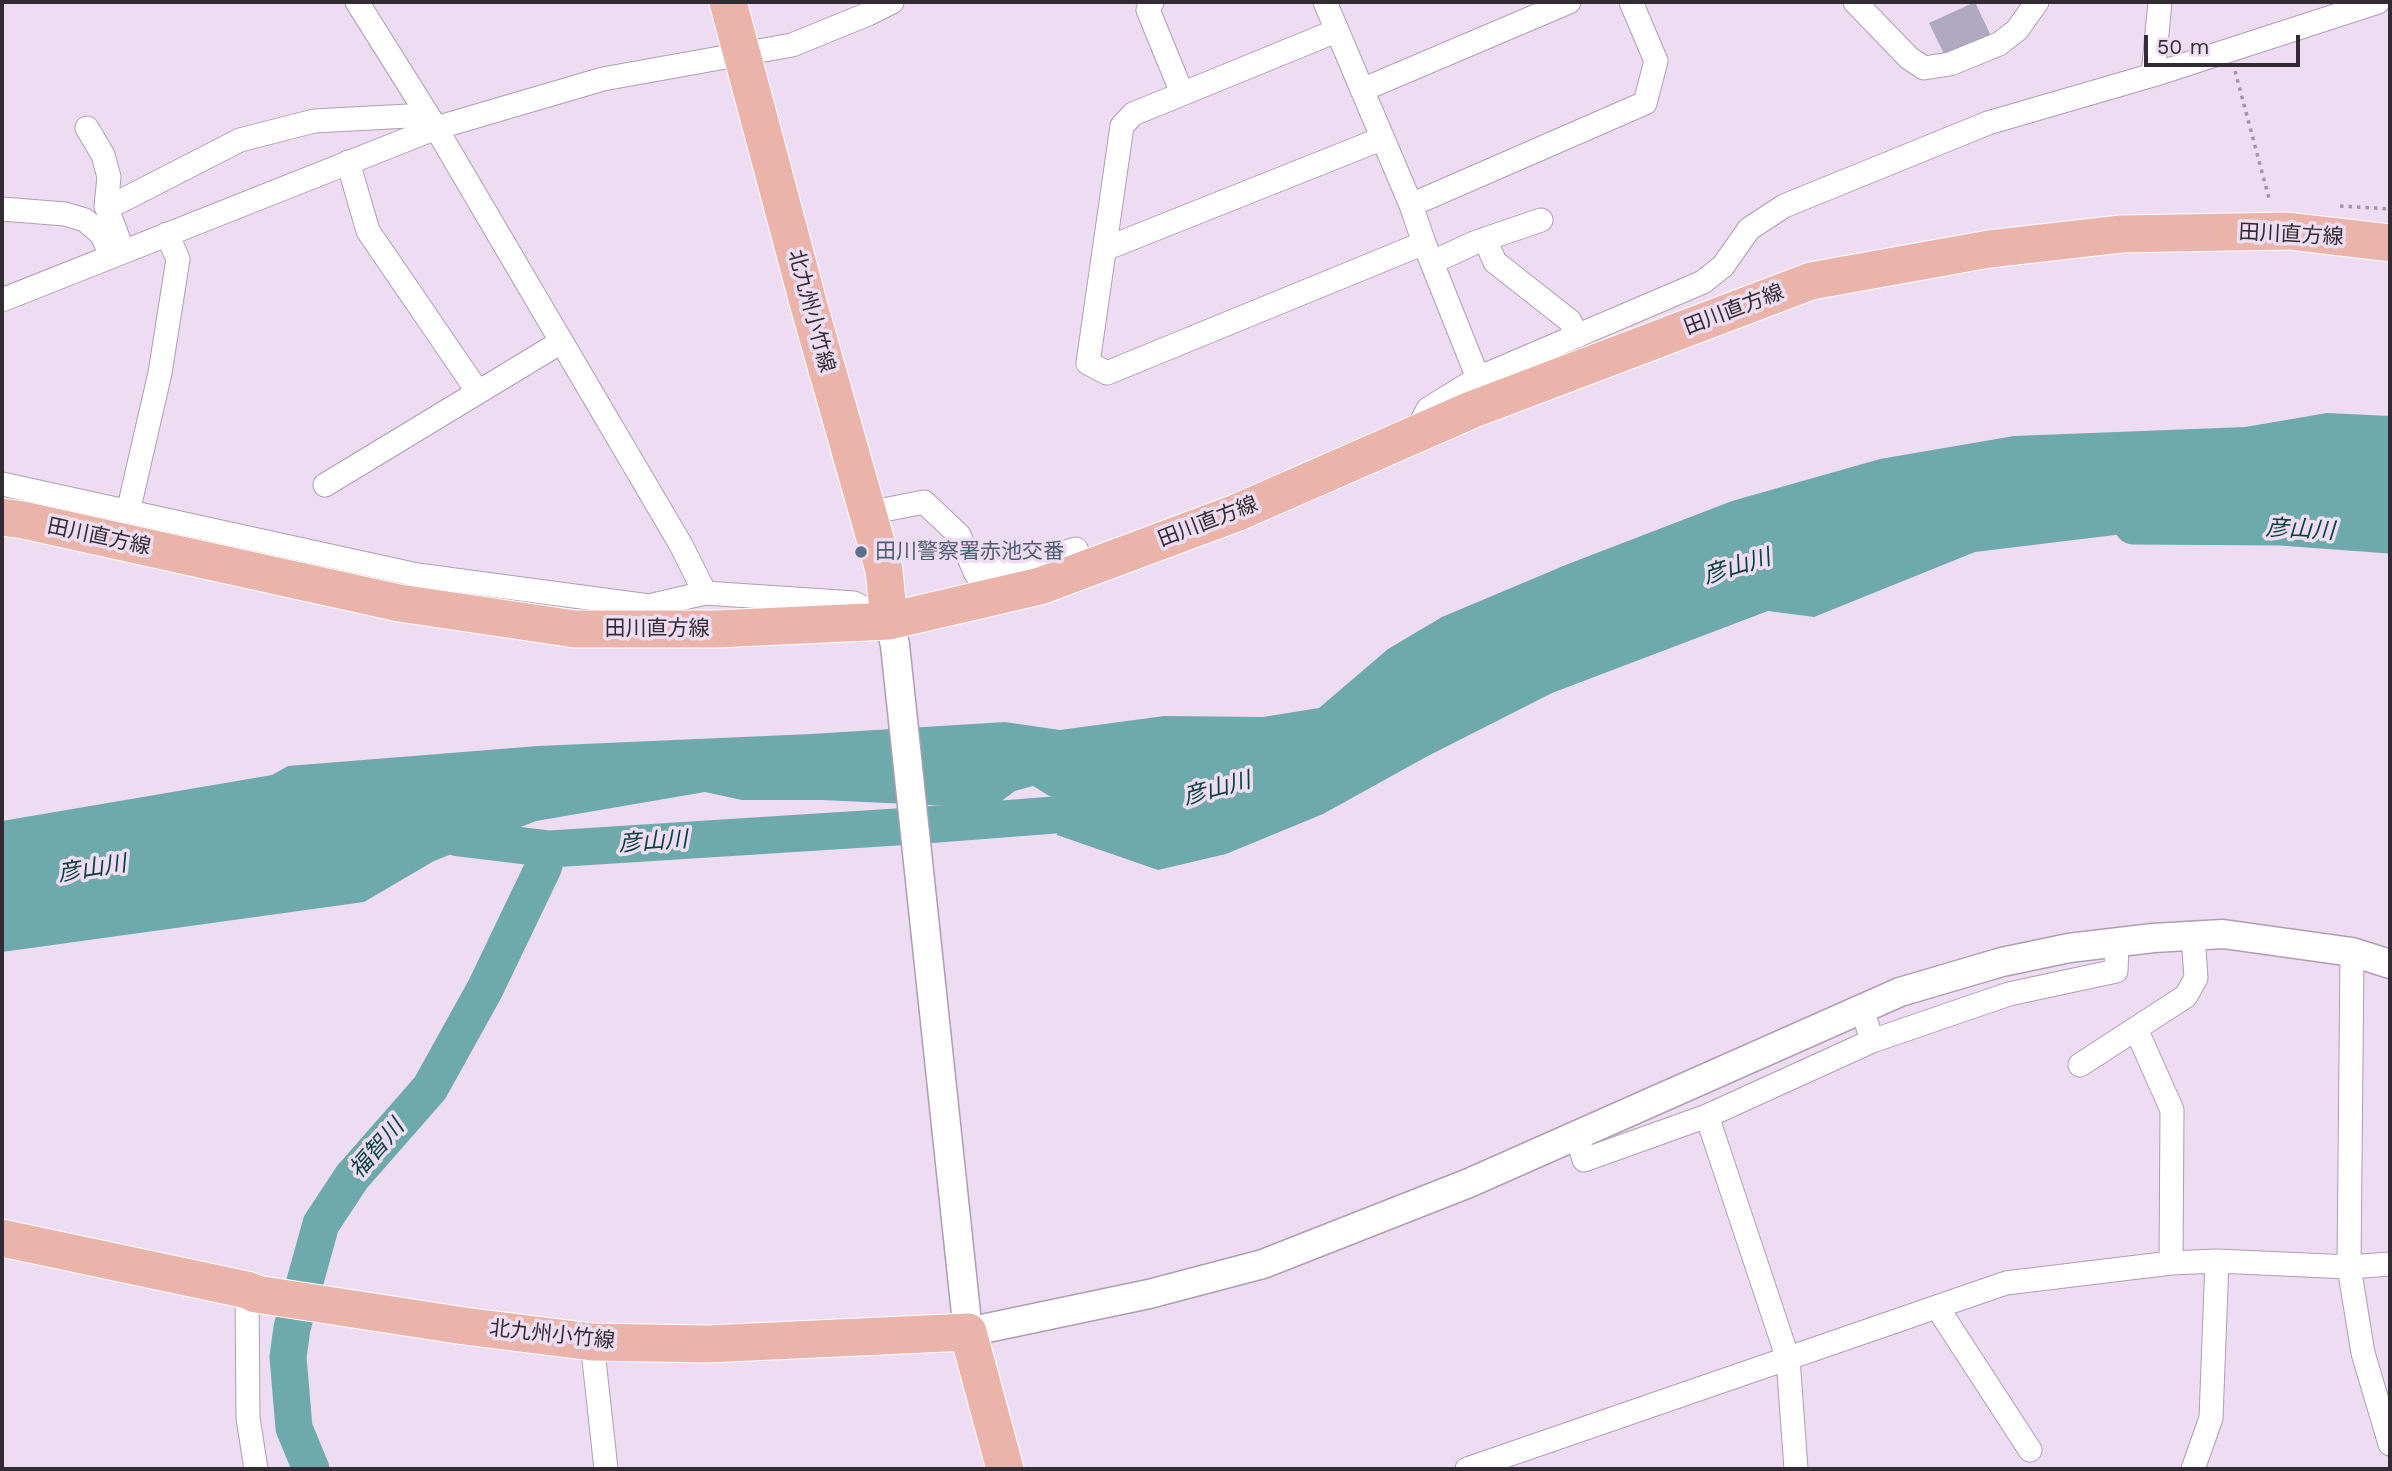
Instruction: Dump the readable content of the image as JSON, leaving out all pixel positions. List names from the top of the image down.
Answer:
{
  "streets": {
    "main road": ["田川直方線", "北九州小竹線"]
  },
  "crossings": [
    ["田川直方線", "北九州小竹線"]
  ],
  "water": ["彦山川", "福智川"],
  "places": ["田川警察署赤池交番"],
  "scale_bar": "50 m"
}
